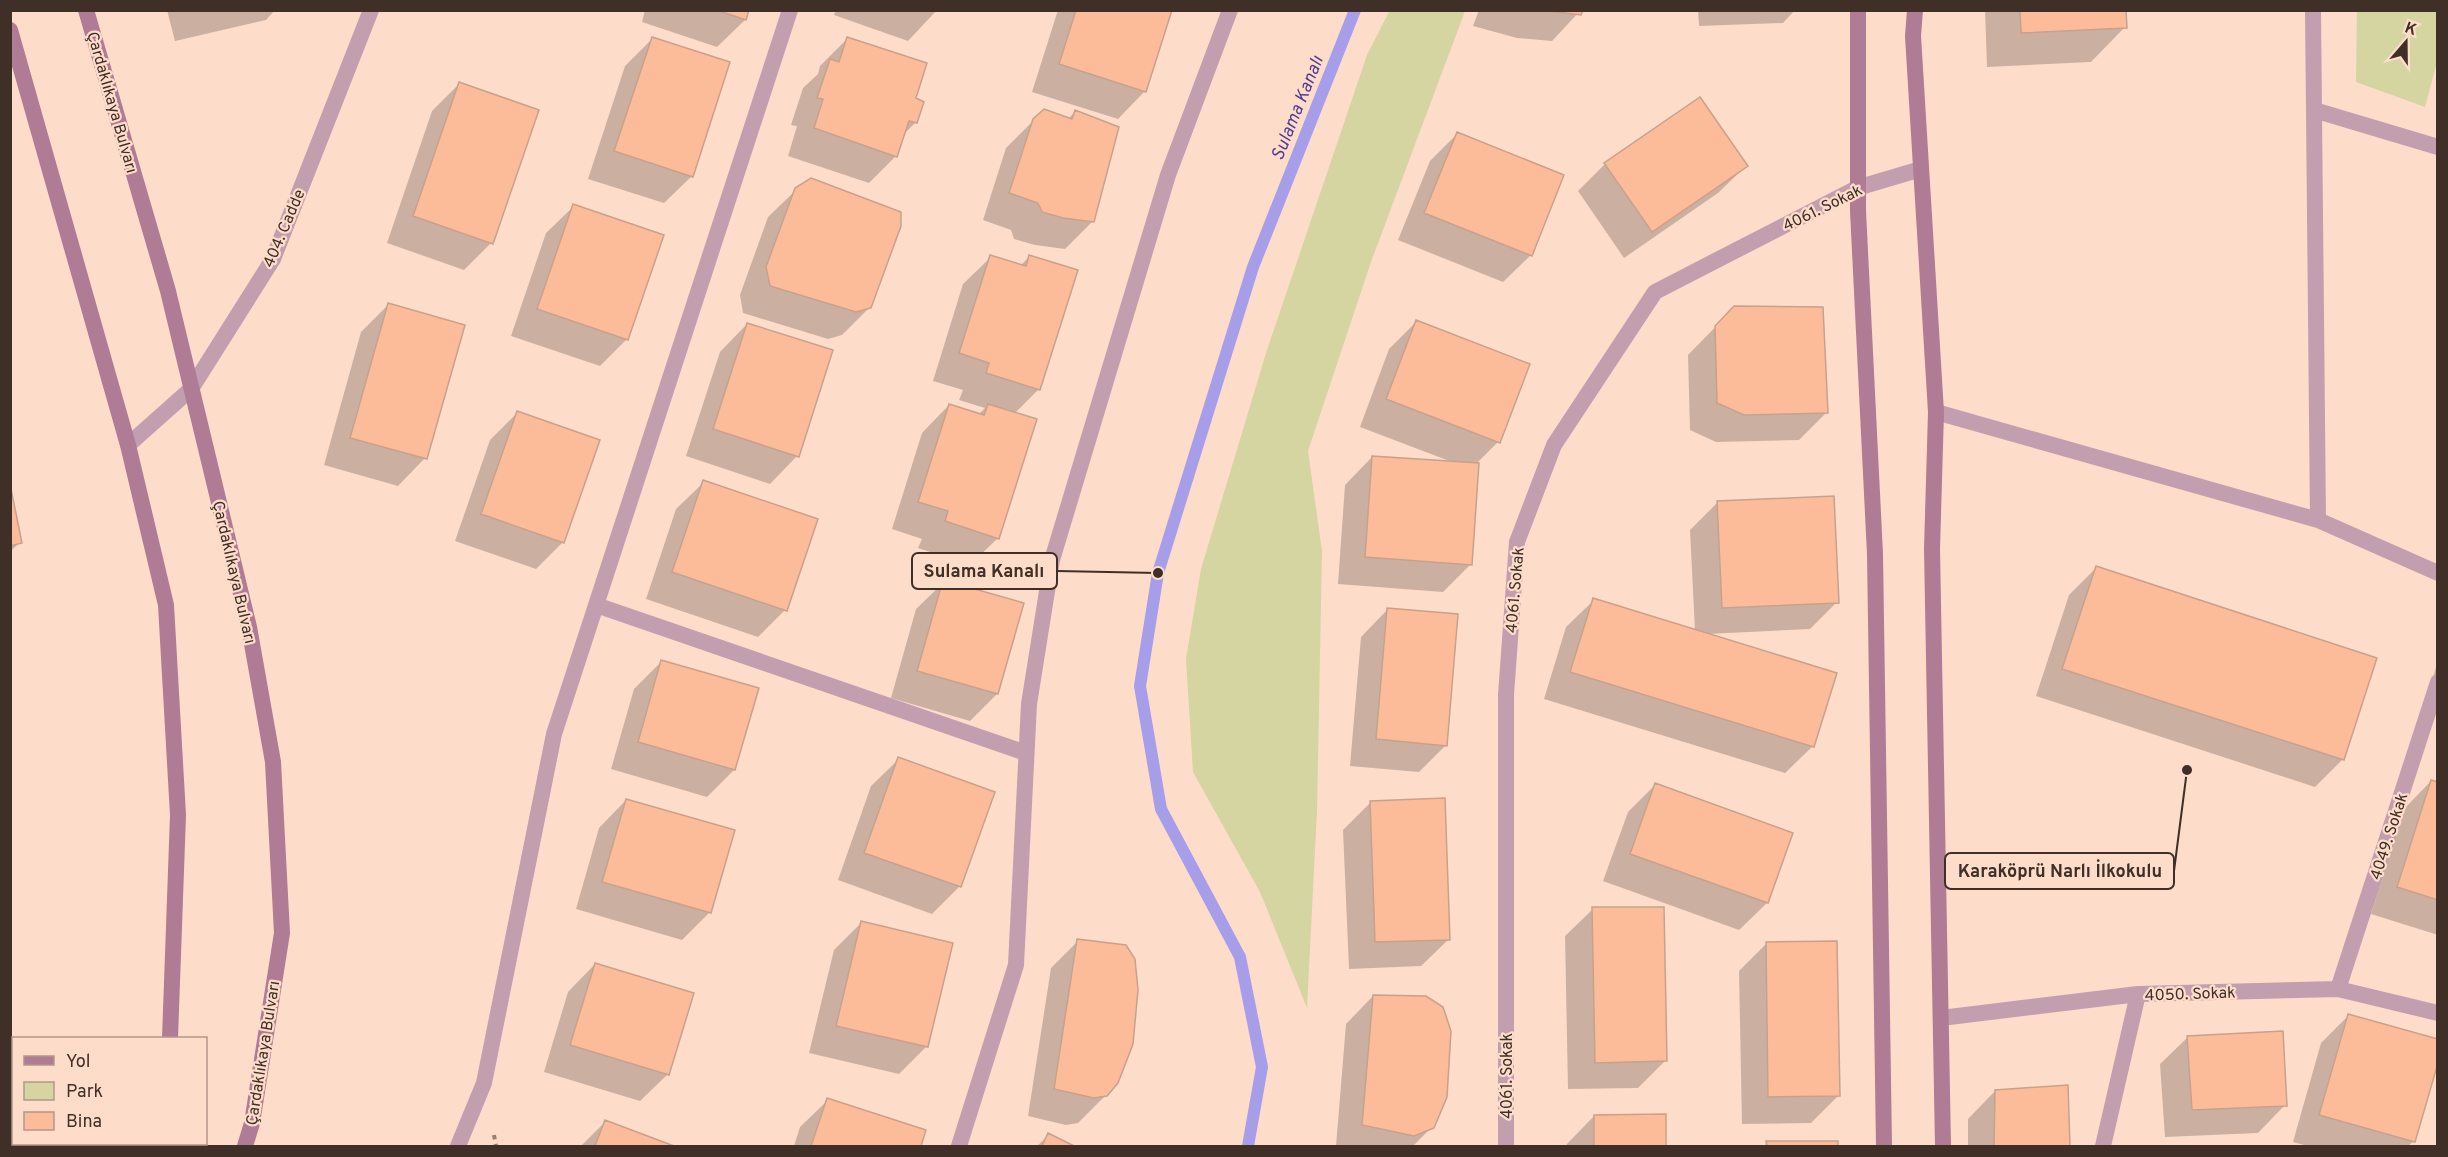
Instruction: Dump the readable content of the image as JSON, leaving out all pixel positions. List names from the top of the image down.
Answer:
{
  "streets": {
    "main road": ["Çardaklıkaya Bulvarı"],
    "street": [
      "4061. Sokak",
      "404. Cadde",
      "4049. Sokak",
      "4050. Sokak"
    ]
  },
  "crossings": [
    ["Çardaklıkaya Bulvarı", "404. Cadde"],
    ["4049. Sokak", "4050. Sokak"]
  ],
  "water": ["Sulama Kanalı"],
  "places": ["Sulama Kanalı", "Karaköprü Narlı İlkokulu"],
  "legend": ["Yol", "Park", "Bina"],
  "north": "top"
}
